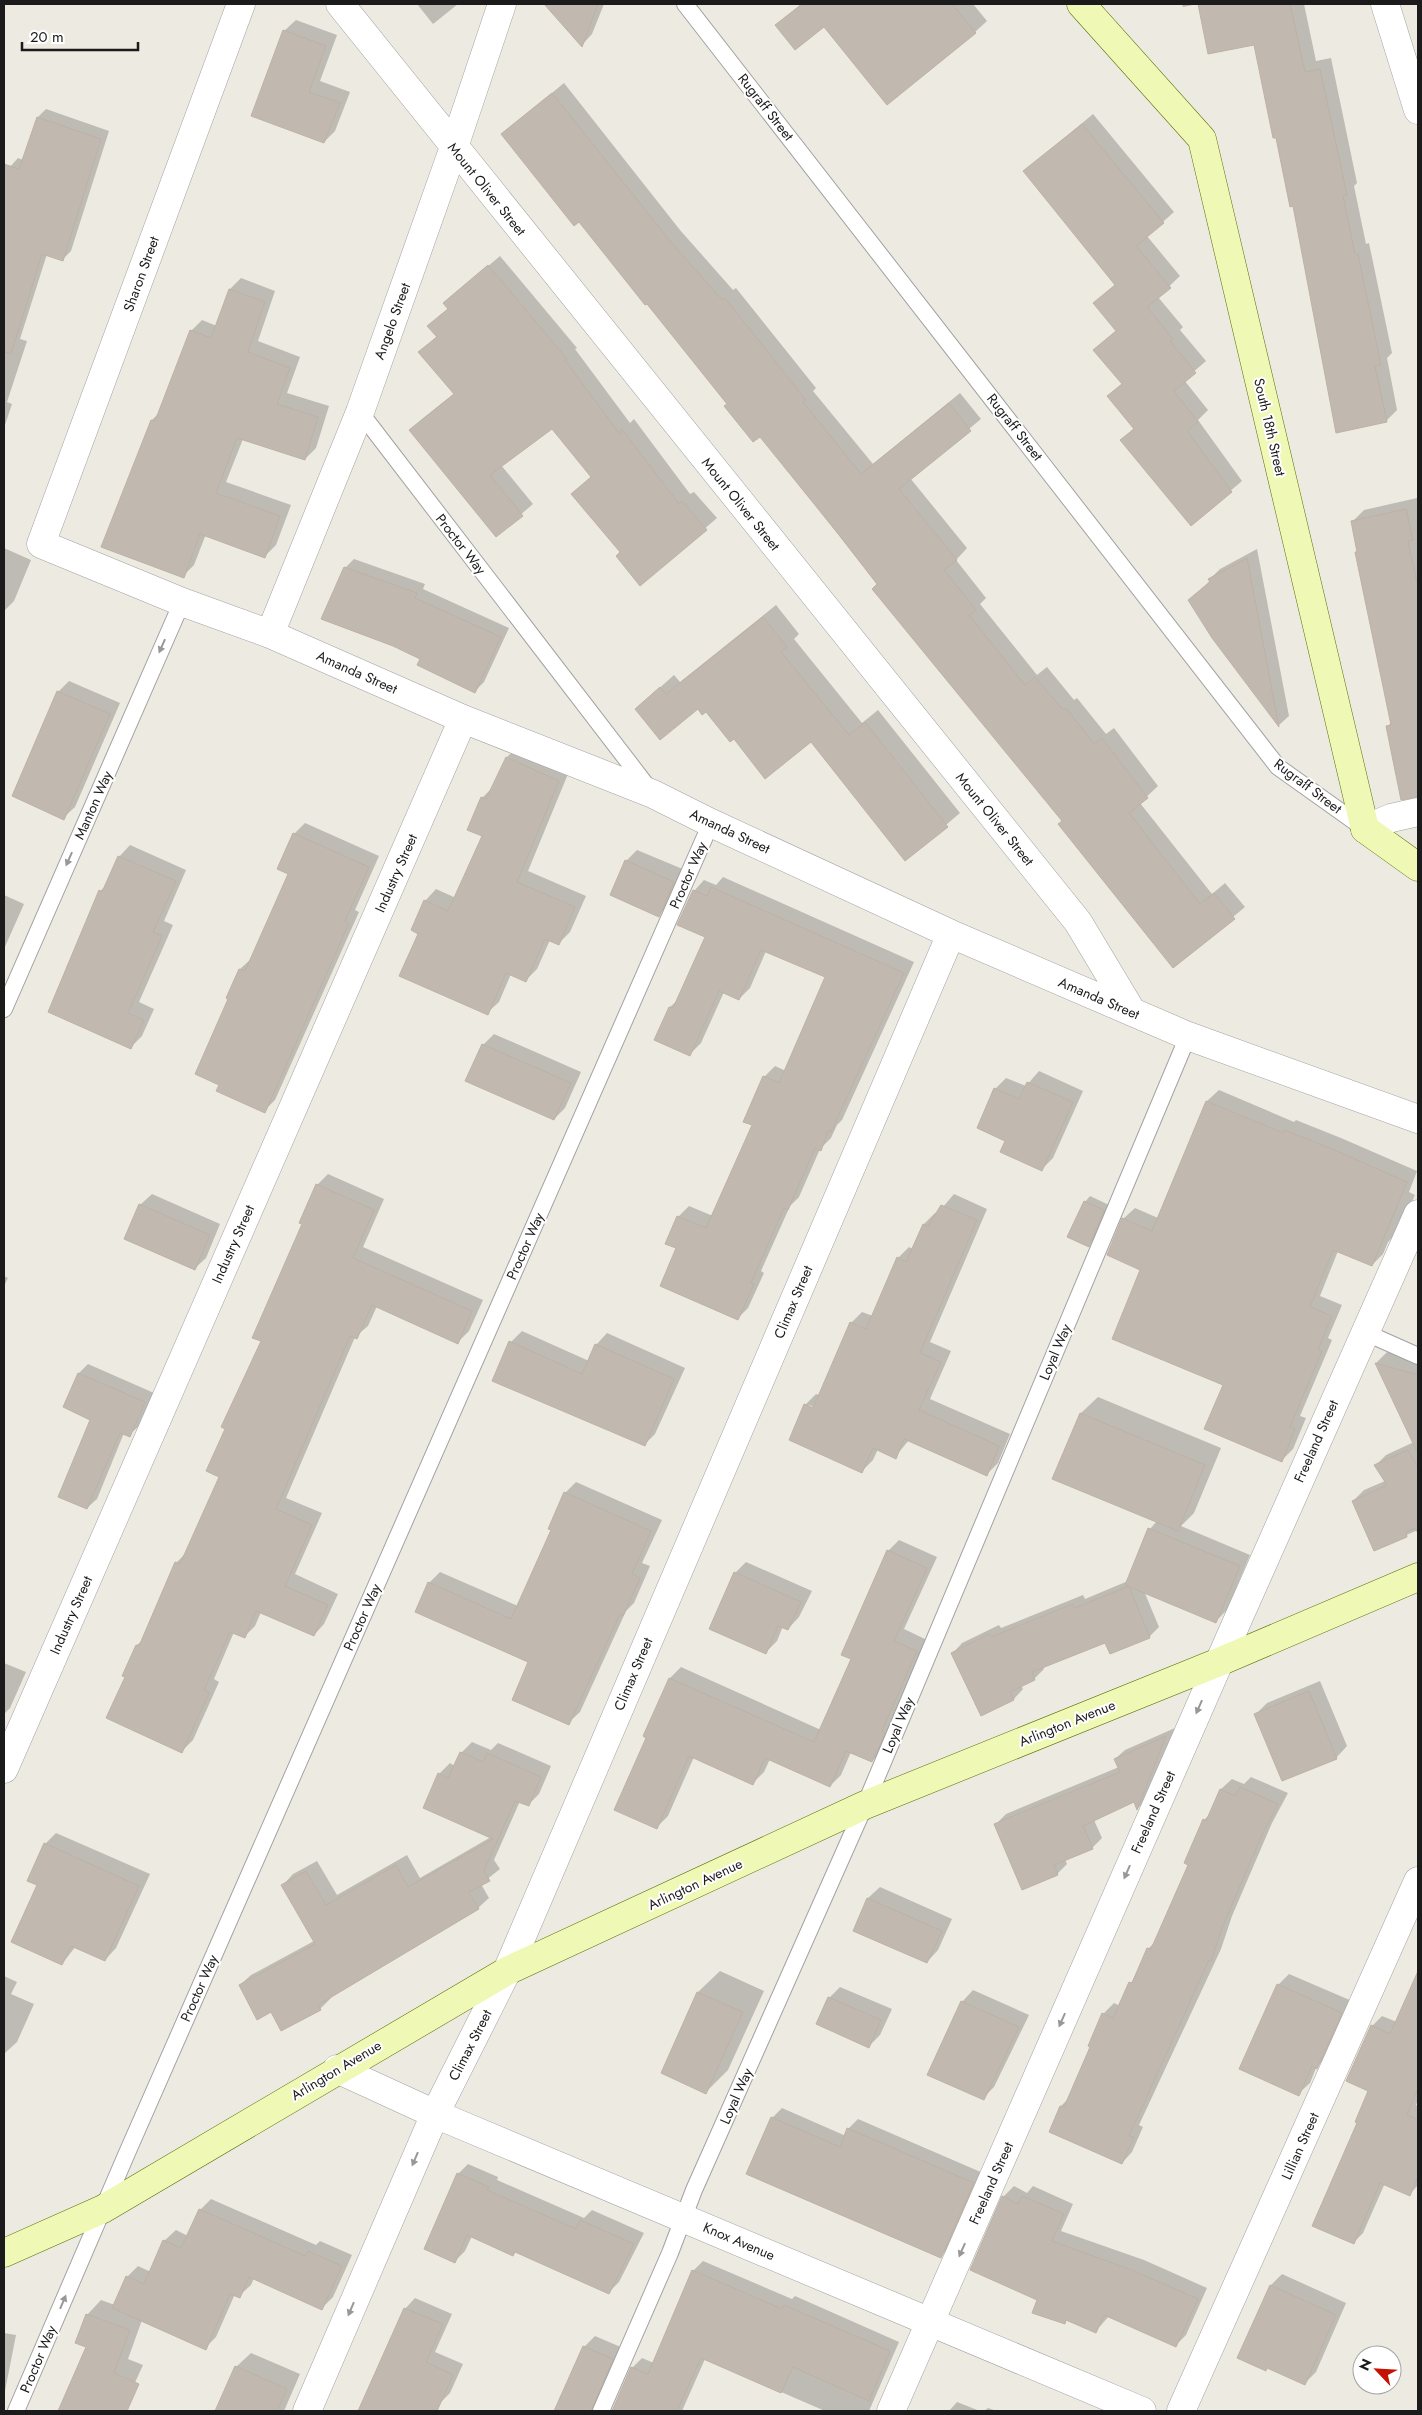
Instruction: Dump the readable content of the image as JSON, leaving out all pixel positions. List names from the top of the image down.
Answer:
{
  "streets": {
    "main road": ["South 18th Street", "Arlington Avenue"],
    "street": [
      "Mount Oliver Street",
      "Sharon Street",
      "Angelo Street",
      "Amanda Street",
      "Industry Street",
      "Climax Street",
      "Freeland Street",
      "Lillian Street",
      "Knox Avenue"
    ],
    "lane": [
      "Rugraff Street",
      "Proctor Way",
      "Manton Way",
      "Loyal Way"
    ]
  },
  "crossings": [
    ["Rugraff Street", "South 18th Street"],
    ["Mount Oliver Street", "Angelo Street"],
    ["Mount Oliver Street", "Amanda Street"],
    ["Sharon Street", "Amanda Street"],
    ["Angelo Street", "Proctor Way"],
    ["Angelo Street", "Amanda Street"],
    ["Proctor Way", "Amanda Street"],
    ["Proctor Way", "Arlington Avenue"],
    ["Amanda Street", "Manton Way"],
    ["Amanda Street", "Industry Street"],
    ["Amanda Street", "Climax Street"],
    ["Amanda Street", "Loyal Way"],
    ["Climax Street", "Arlington Avenue"],
    ["Climax Street", "Knox Avenue"],
    ["Loyal Way", "Arlington Avenue"],
    ["Loyal Way", "Knox Avenue"],
    ["Freeland Street", "Arlington Avenue"],
    ["Freeland Street", "Knox Avenue"],
    ["Arlington Avenue", "Knox Avenue"]
  ],
  "one_way": ["Manton Way", "Freeland Street"],
  "scale_bar": "20 m",
  "north": "top left"
}
